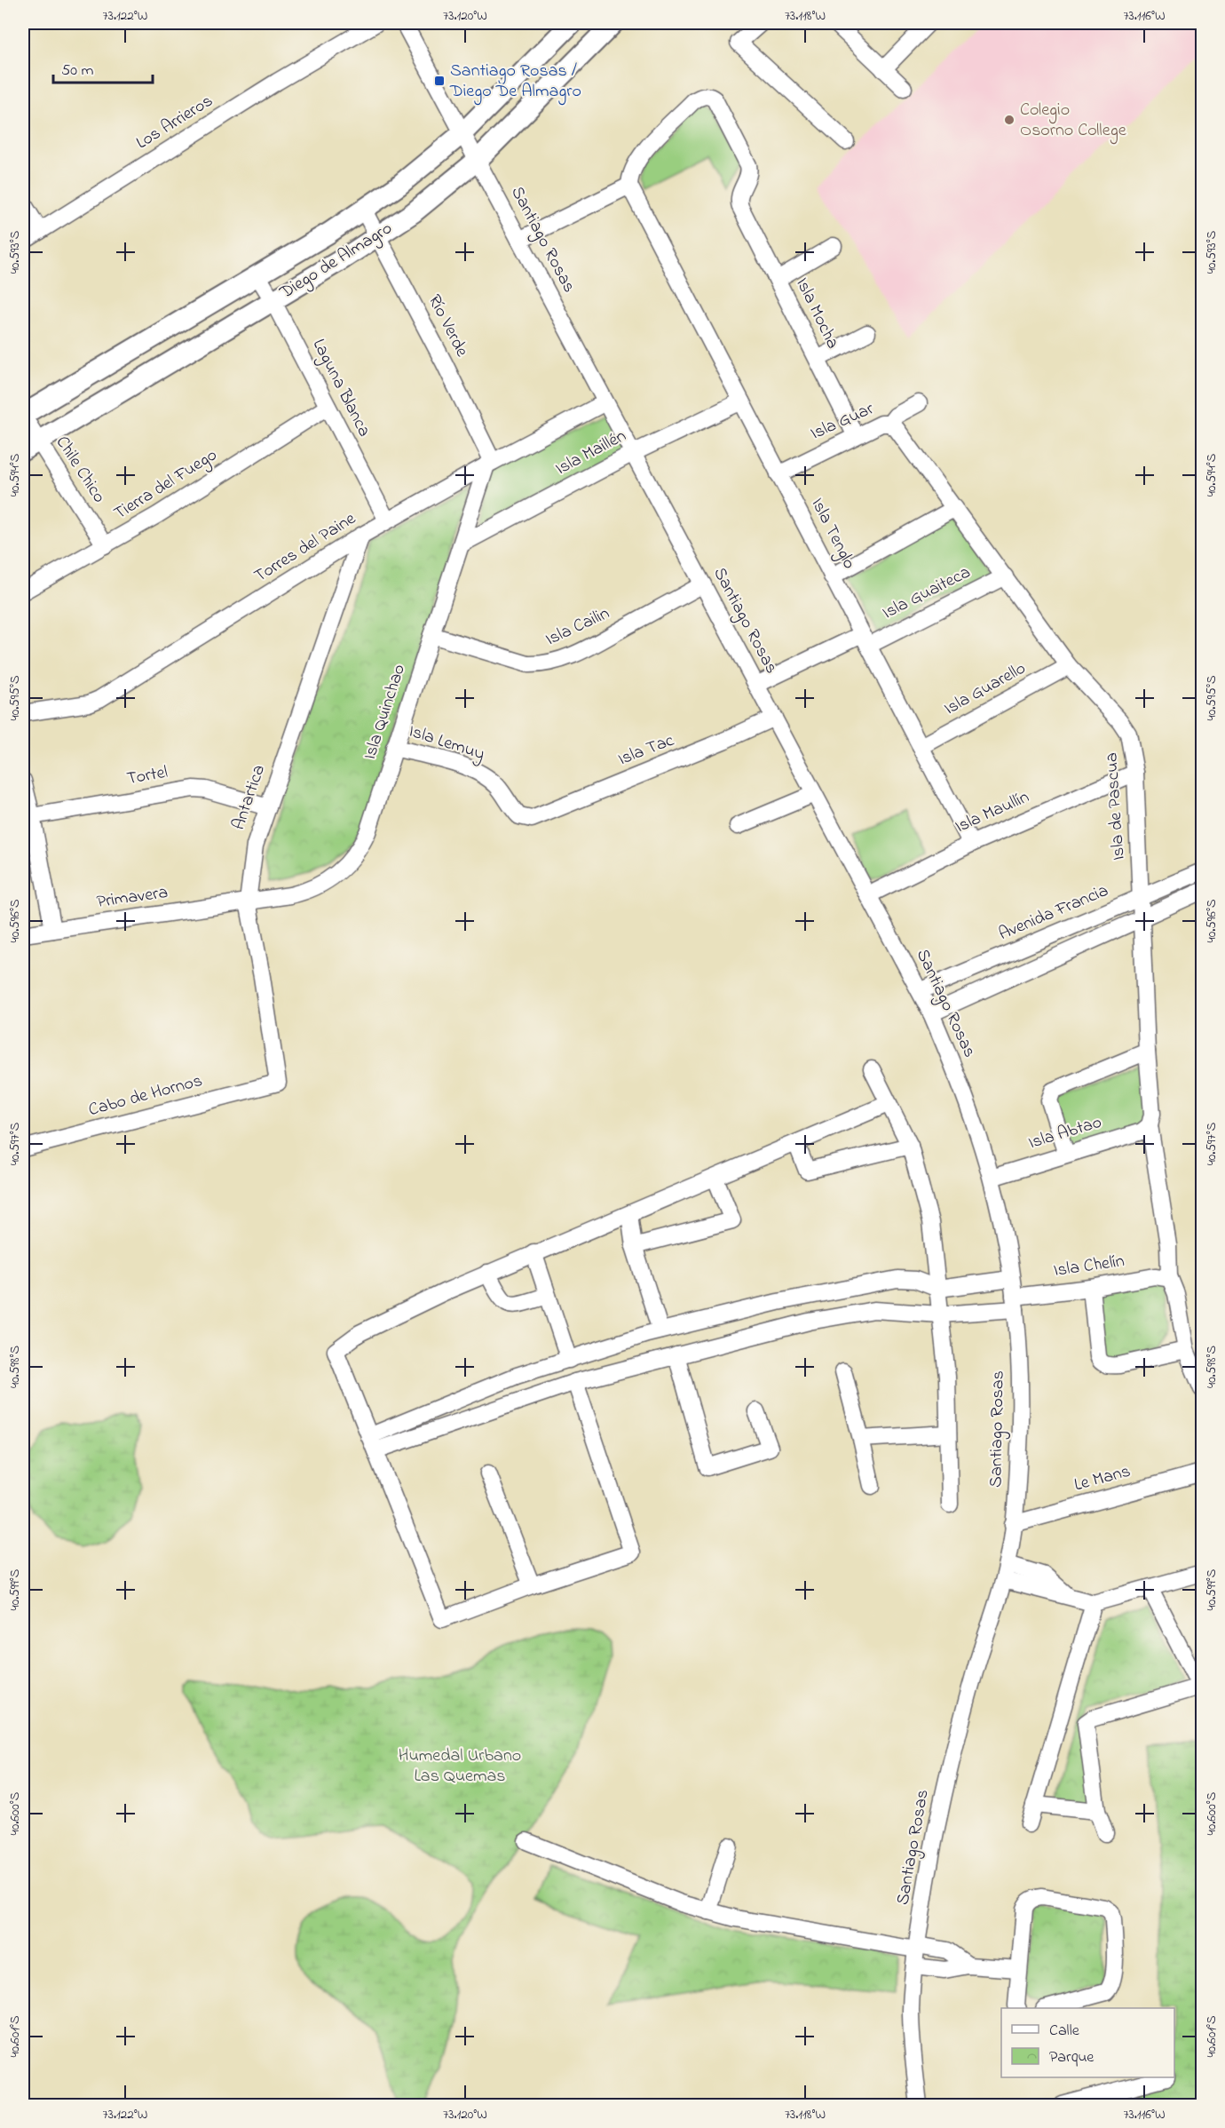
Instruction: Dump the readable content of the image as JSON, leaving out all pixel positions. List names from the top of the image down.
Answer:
{
  "streets": {
    "main road": ["Diego de Almagro"],
    "street": [
      "Los Arrieros",
      "Santiago Rosas",
      "Isla Mocha",
      "Río Verde",
      "Laguna Blanca",
      "Isla Guar",
      "Isla Maillén",
      "Chile Chico",
      "Tierra del Fuego",
      "Isla Tenglo",
      "Torres del Paine",
      "Isla Guaiteca",
      "Isla Cailin",
      "Isla Guarello",
      "Isla Quinchao",
      "Isla Lemuy",
      "Isla Tac",
      "Tortel",
      "Antartica",
      "Isla de Pascua",
      "Isla Maullín",
      "Primavera",
      "Avenida Francia",
      "Cabo de Hornos",
      "Isla Abtao",
      "Isla Chelín",
      "Le Mans"
    ]
  },
  "crossings": [
    ["Santiago Rosas", "Diego de Almagro"],
    ["Santiago Rosas", "Isla Maillén"],
    ["Santiago Rosas", "Torres del Paine"],
    ["Santiago Rosas", "Isla Guaiteca"],
    ["Santiago Rosas", "Isla Cailin"],
    ["Santiago Rosas", "Isla Tac"],
    ["Santiago Rosas", "Isla Maullín"],
    ["Santiago Rosas", "Avenida Francia"],
    ["Santiago Rosas", "Isla Abtao"],
    ["Santiago Rosas", "Isla Chelín"],
    ["Santiago Rosas", "Le Mans"],
    ["Diego de Almagro", "Río Verde"],
    ["Diego de Almagro", "Laguna Blanca"],
    ["Diego de Almagro", "Chile Chico"],
    ["Isla Mocha", "Isla Guar"],
    ["Isla Mocha", "Isla Tenglo"],
    ["Río Verde", "Torres del Paine"],
    ["Río Verde", "Isla Quinchao"],
    ["Laguna Blanca", "Tierra del Fuego"],
    ["Laguna Blanca", "Torres del Paine"],
    ["Isla Guar", "Isla Tenglo"],
    ["Isla Guar", "Isla de Pascua"],
    ["Isla Maillén", "Isla Tenglo"],
    ["Isla Maillén", "Isla Quinchao"],
    ["Chile Chico", "Tierra del Fuego"],
    ["Isla Tenglo", "Isla Guaiteca"],
    ["Isla Tenglo", "Isla Guarello"],
    ["Isla Tenglo", "Isla Maullín"],
    ["Torres del Paine", "Isla Quinchao"],
    ["Torres del Paine", "Antartica"],
    ["Isla Guaiteca", "Isla de Pascua"],
    ["Isla Cailin", "Isla Quinchao"],
    ["Isla Guarello", "Isla de Pascua"],
    ["Isla Quinchao", "Isla Lemuy"],
    ["Isla Quinchao", "Antartica"],
    ["Isla Quinchao", "Primavera"],
    ["Isla Lemuy", "Isla Tac"],
    ["Tortel", "Antartica"],
    ["Antartica", "Primavera"],
    ["Antartica", "Cabo de Hornos"],
    ["Isla de Pascua", "Isla Maullín"],
    ["Isla de Pascua", "Avenida Francia"],
    ["Isla de Pascua", "Isla Abtao"],
    ["Isla de Pascua", "Isla Chelín"]
  ],
  "parks": ["Humedal Urbano Las Quemas"],
  "places": {
    "transit": ["Santiago Rosas / Diego De Almagro"],
    "other": ["Colegio Osorno College"]
  },
  "legend": ["Calle", "Parque"],
  "scale_bar": "50 m",
  "coordinates": [
    "73.122°W",
    "73.120°W",
    "73.118°W",
    "73.116°W",
    "40.593°S",
    "40.594°S",
    "40.595°S",
    "40.596°S",
    "40.597°S",
    "40.598°S",
    "40.599°S",
    "40.600°S",
    "40.601°S"
  ]
}
